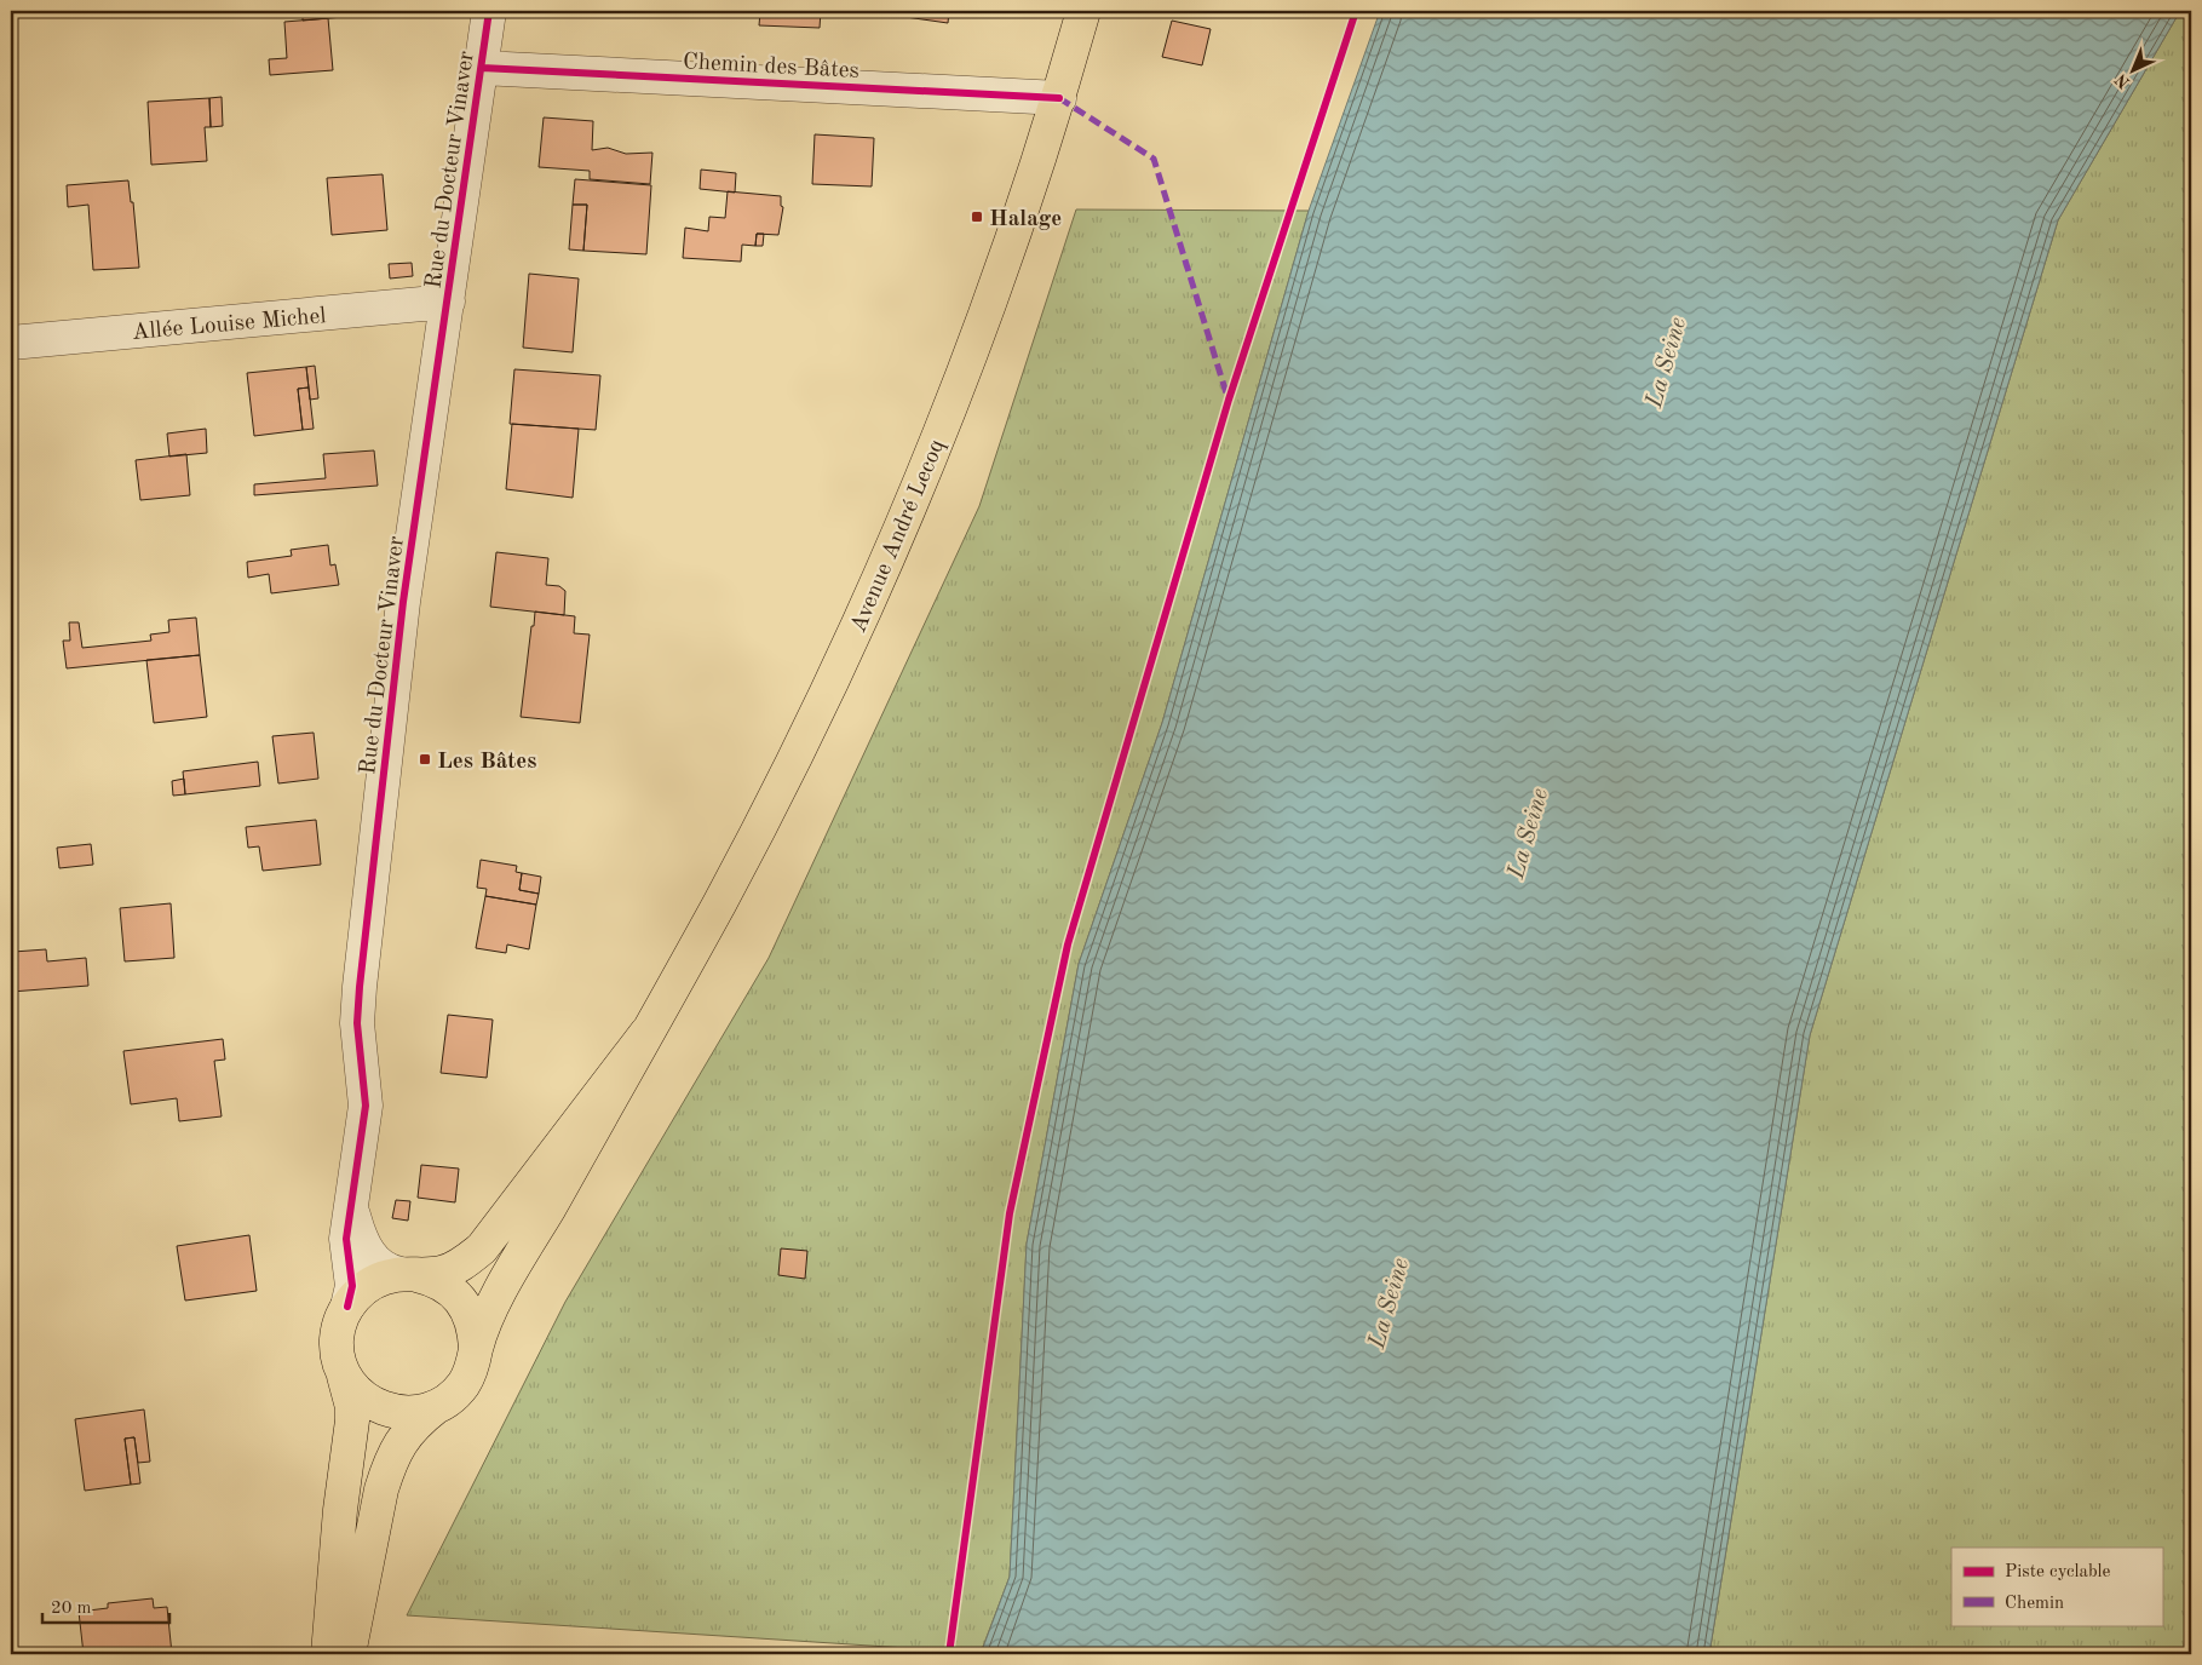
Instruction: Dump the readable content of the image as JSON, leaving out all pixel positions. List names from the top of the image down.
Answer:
{
  "streets": {
    "main road": ["Avenue André Lecoq"],
    "street": ["Chemin des Bâtes", "Rue du Docteur Vinaver", "Allée Louise Michel"]
  },
  "crossings": [
    ["Chemin des Bâtes", "Rue du Docteur Vinaver"],
    ["Chemin des Bâtes", "Avenue André Lecoq"],
    ["Rue du Docteur Vinaver", "Allée Louise Michel"]
  ],
  "water": ["La Seine"],
  "places": {
    "transit": ["Halage", "Les Bâtes"]
  },
  "legend": ["Piste cyclable", "Chemin"],
  "scale_bar": "20 m",
  "north": "bottom left"
}
